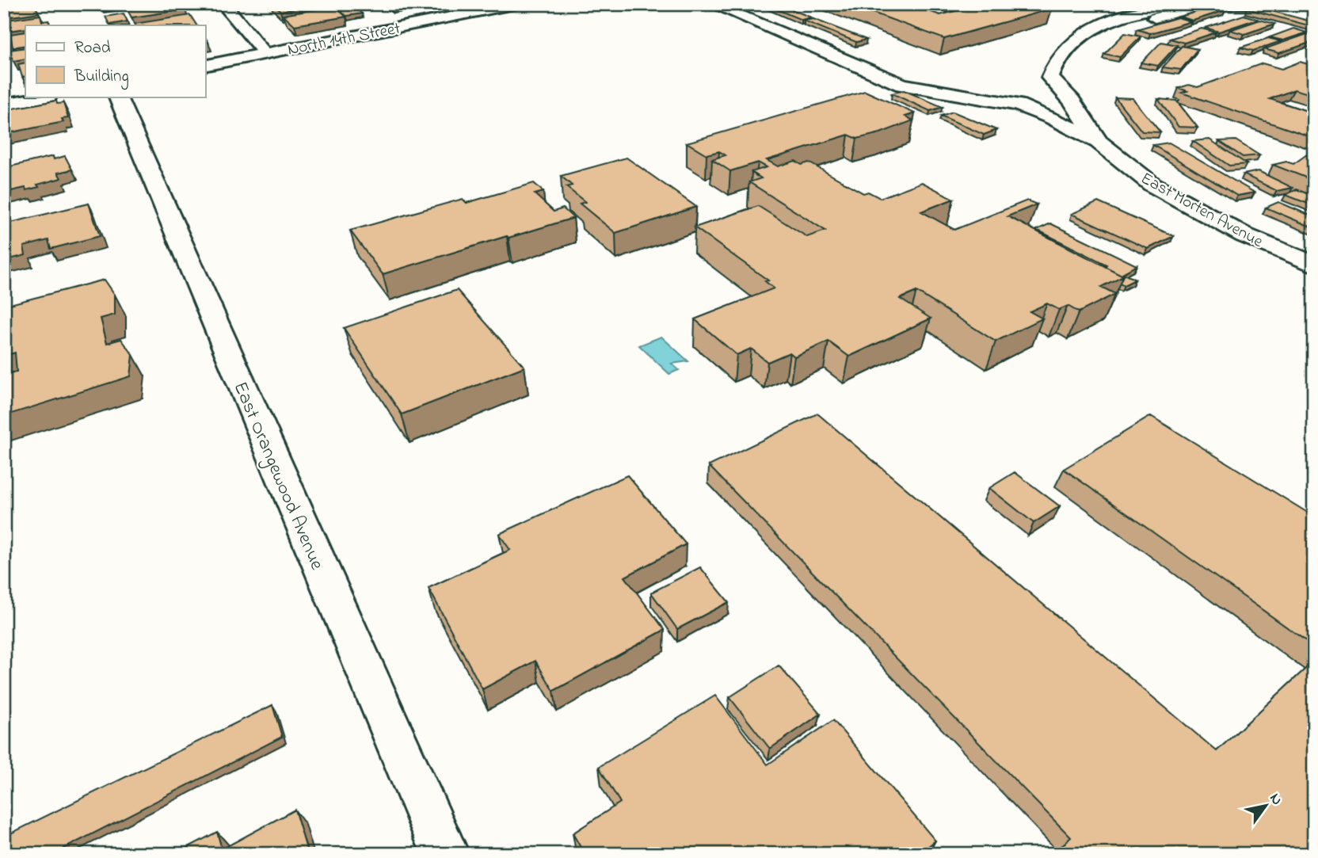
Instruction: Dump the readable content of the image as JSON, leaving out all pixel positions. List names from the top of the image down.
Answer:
{
  "streets": {
    "street": ["North 14th Street", "East Morten Avenue", "East Orangewood Avenue"]
  },
  "legend": ["Road", "Building"],
  "north": "top right"
}
